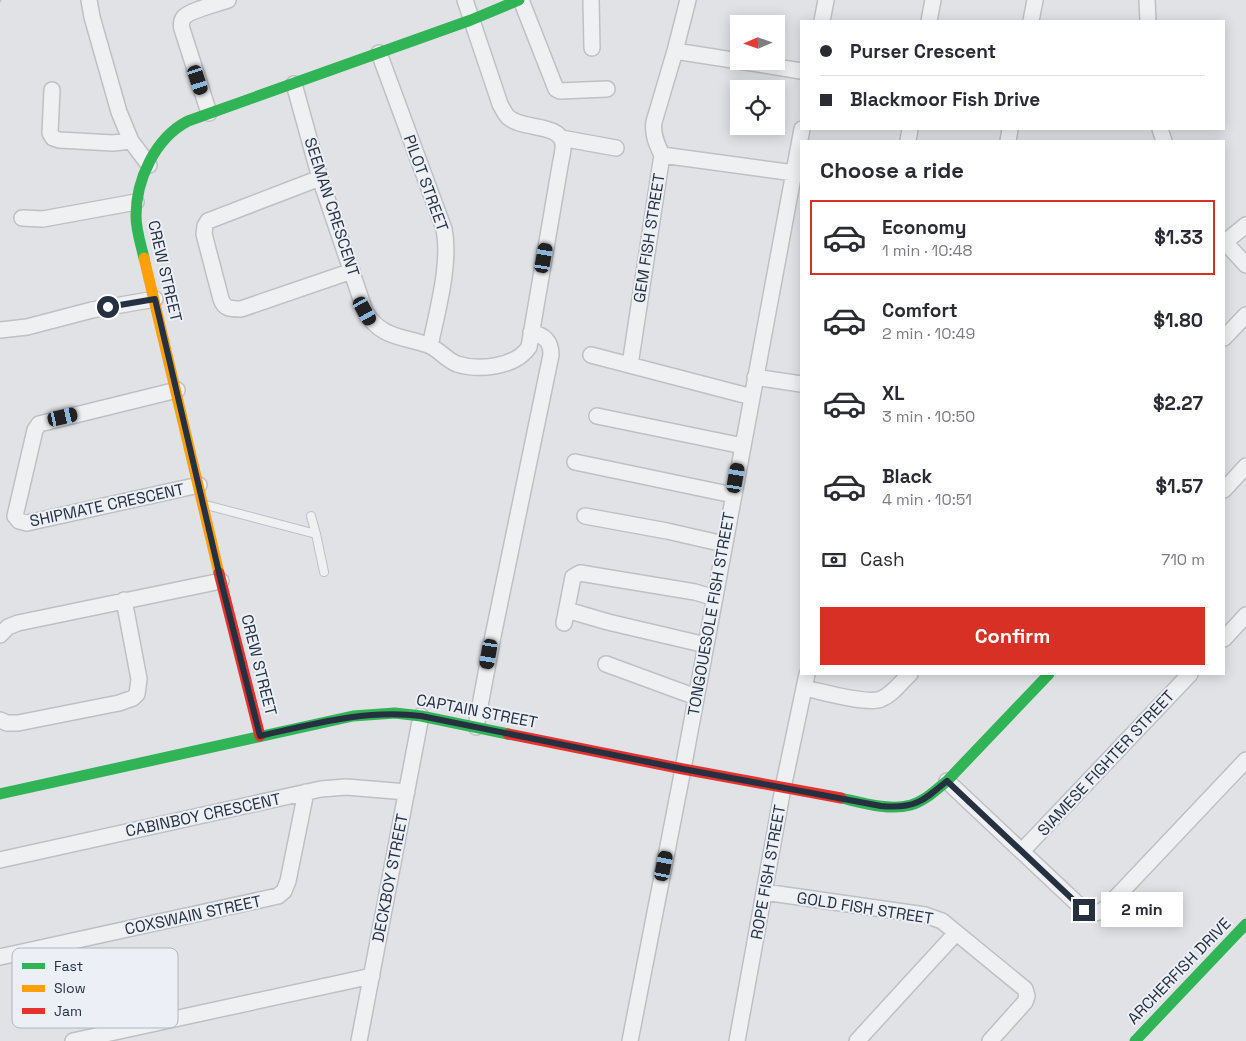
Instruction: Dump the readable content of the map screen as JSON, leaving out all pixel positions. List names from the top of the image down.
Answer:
{
  "streets": {
    "street": [
      "PILOT STREET",
      "SEEMAN CRESCENT",
      "GEM FISH STREET",
      "CREW STREET",
      "SHIPMATE CRESCENT",
      "TONGOUESOLE FISH STREET",
      "CAPTAIN STREET",
      "SIAMESE FIGHTER STREET",
      "CABINBOY CRESCENT",
      "ROPE FISH STREET",
      "DECKBOY STREET",
      "GOLD FISH STREET",
      "COXSWAIN STREET",
      "ARCHERFISH DRIVE"
    ]
  },
  "crossings": [
    ["PILOT STREET", "SEEMAN CRESCENT"],
    ["PILOT STREET", "CREW STREET"],
    ["SEEMAN CRESCENT", "CREW STREET"],
    ["GEM FISH STREET", "TONGOUESOLE FISH STREET"],
    ["CREW STREET", "SHIPMATE CRESCENT"],
    ["CREW STREET", "CAPTAIN STREET"],
    ["TONGOUESOLE FISH STREET", "CAPTAIN STREET"],
    ["CAPTAIN STREET", "ROPE FISH STREET"],
    ["CAPTAIN STREET", "DECKBOY STREET"],
    ["CABINBOY CRESCENT", "DECKBOY STREET"],
    ["CABINBOY CRESCENT", "COXSWAIN STREET"],
    ["ROPE FISH STREET", "GOLD FISH STREET"]
  ],
  "legend": ["Fast", "Slow", "Jam"],
  "north": "left",
  "page": {
    "banner": ["Purser Crescent", "Blackmoor Fish Drive"],
    "heading": "Choose a ride",
    "list": [
      {
        "name": "Economy",
        "note": "1 min · 10:48",
        "value": "$1.33"
      },
      {
        "name": "Comfort",
        "note": "2 min · 10:49",
        "value": "$1.80"
      },
      {
        "name": "XL",
        "note": "3 min · 10:50",
        "value": "$2.27"
      },
      {
        "name": "Black",
        "note": "4 min · 10:51",
        "value": "$1.57"
      }
    ],
    "pay": ["Cash", "710 m"],
    "buttons": "Confirm",
    "bubble": "2 min"
  }
}
